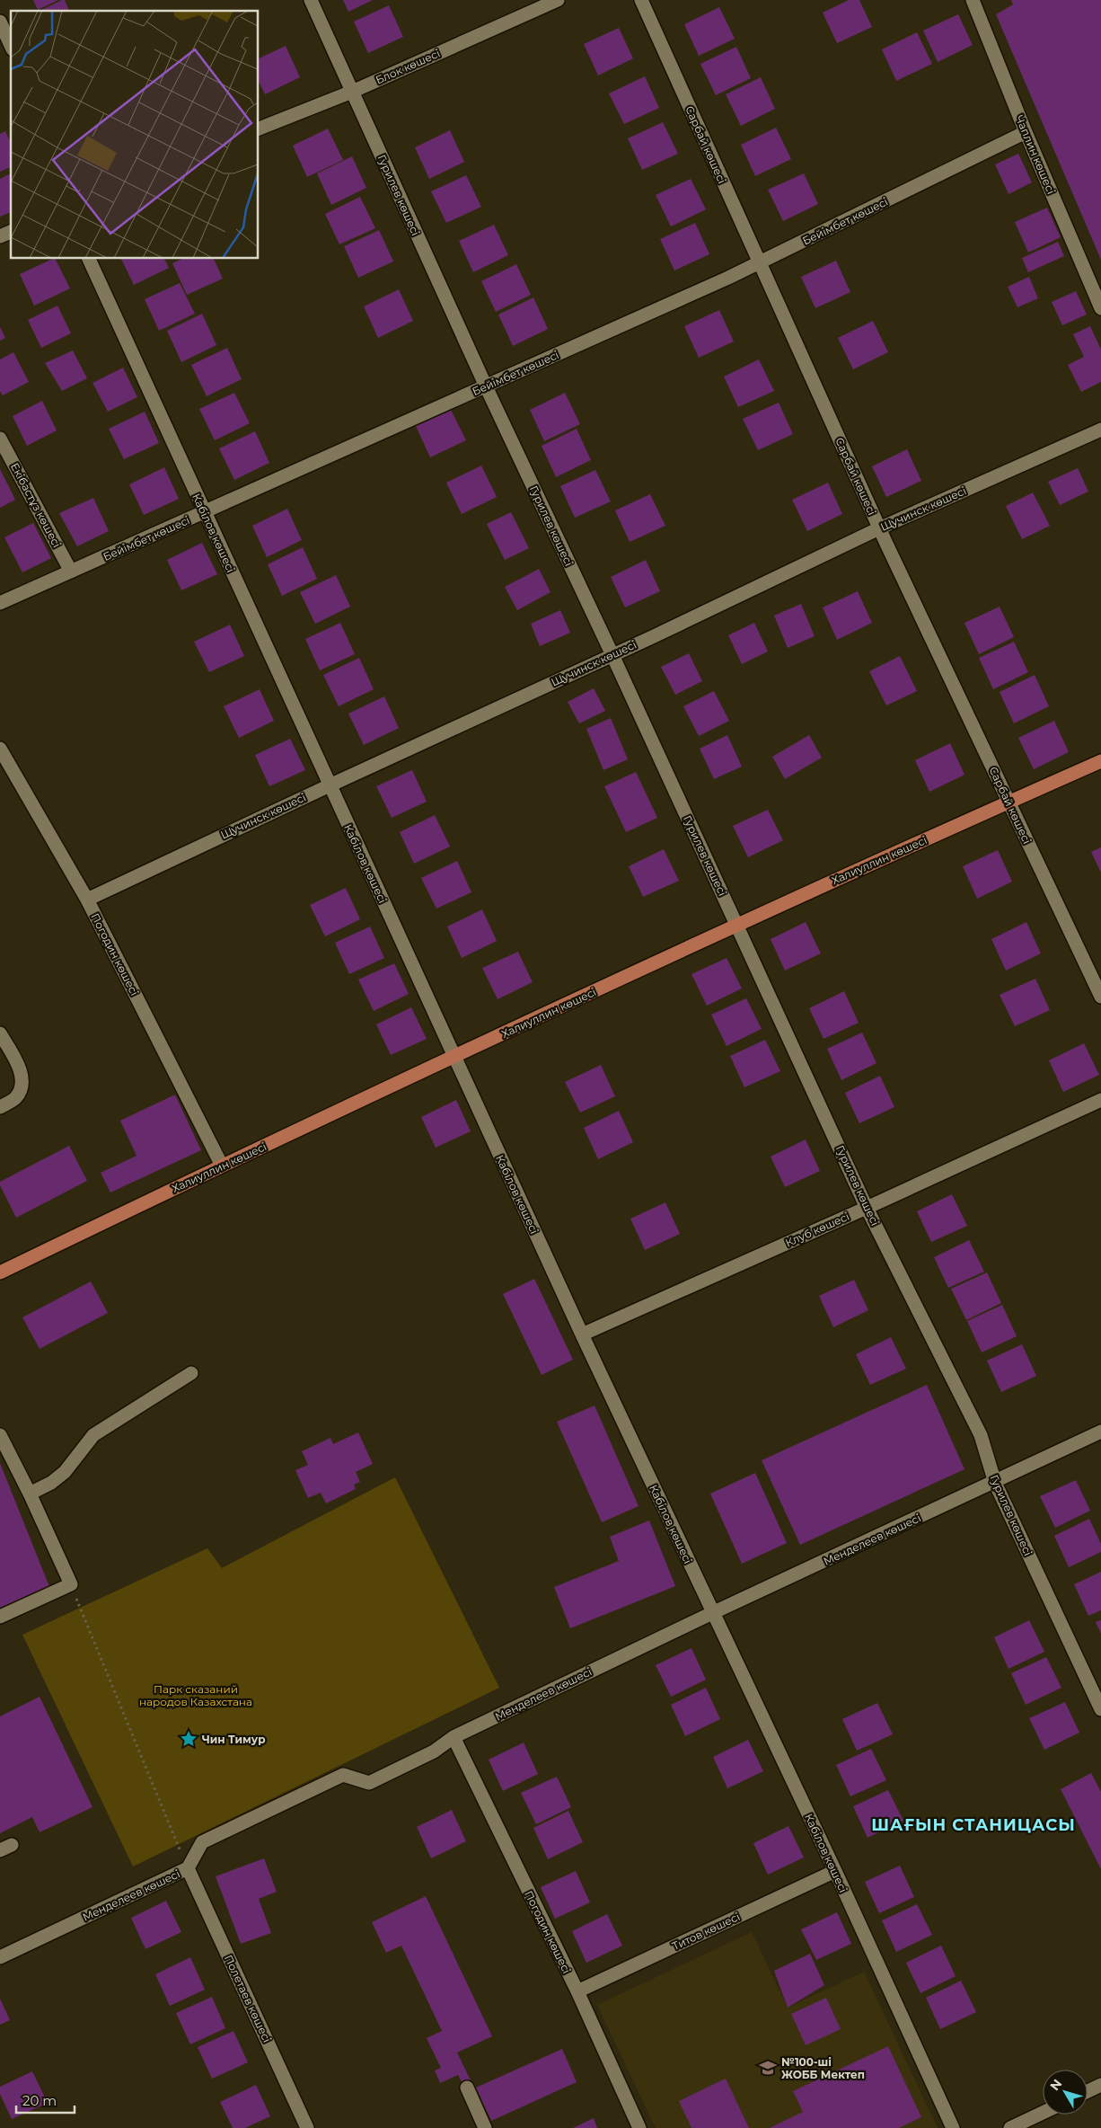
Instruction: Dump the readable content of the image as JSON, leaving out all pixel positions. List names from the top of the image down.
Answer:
{
  "streets": {
    "main road": ["Халиуллин көшесі"],
    "street": [
      "Блок көшесі",
      "Сарбай көшесі",
      "Чаплин көшесі",
      "Гурилев көшесі",
      "Бейімбет көшесі",
      "Екібастұз көшесі",
      "Щучинск көшесі",
      "Кабілов көшесі",
      "Погодин көшесі",
      "Клуб көшесі",
      "Менделеев көшесі",
      "Титов көшесі",
      "Полетаев көшесі"
    ]
  },
  "crossings": [
    ["Блок көшесі", "Гурилев көшесі"],
    ["Сарбай көшесі", "Бейімбет көшесі"],
    ["Сарбай көшесі", "Щучинск көшесі"],
    ["Сарбай көшесі", "Халиуллин көшесі"],
    ["Чаплин көшесі", "Бейімбет көшесі"],
    ["Гурилев көшесі", "Бейімбет көшесі"],
    ["Гурилев көшесі", "Щучинск көшесі"],
    ["Гурилев көшесі", "Халиуллин көшесі"],
    ["Гурилев көшесі", "Клуб көшесі"],
    ["Гурилев көшесі", "Менделеев көшесі"],
    ["Бейімбет көшесі", "Екібастұз көшесі"],
    ["Бейімбет көшесі", "Кабілов көшесі"],
    ["Щучинск көшесі", "Кабілов көшесі"],
    ["Щучинск көшесі", "Погодин көшесі"],
    ["Кабілов көшесі", "Халиуллин көшесі"],
    ["Кабілов көшесі", "Клуб көшесі"],
    ["Кабілов көшесі", "Менделеев көшесі"],
    ["Кабілов көшесі", "Титов көшесі"],
    ["Халиуллин көшесі", "Погодин көшесі"],
    ["Погодин көшесі", "Менделеев көшесі"],
    ["Погодин көшесі", "Титов көшесі"],
    ["Менделеев көшесі", "Полетаев көшесі"]
  ],
  "districts": ["ШАҒЫН СТАНИЦАСЫ"],
  "parks": ["Парк сказаний народов Казахстана"],
  "places": {
    "place": ["Чин Тимур"],
    "school or university": ["№100-ші ЖОББ Мектеп"]
  },
  "scale_bar": "20 m",
  "north": "top left"
}
